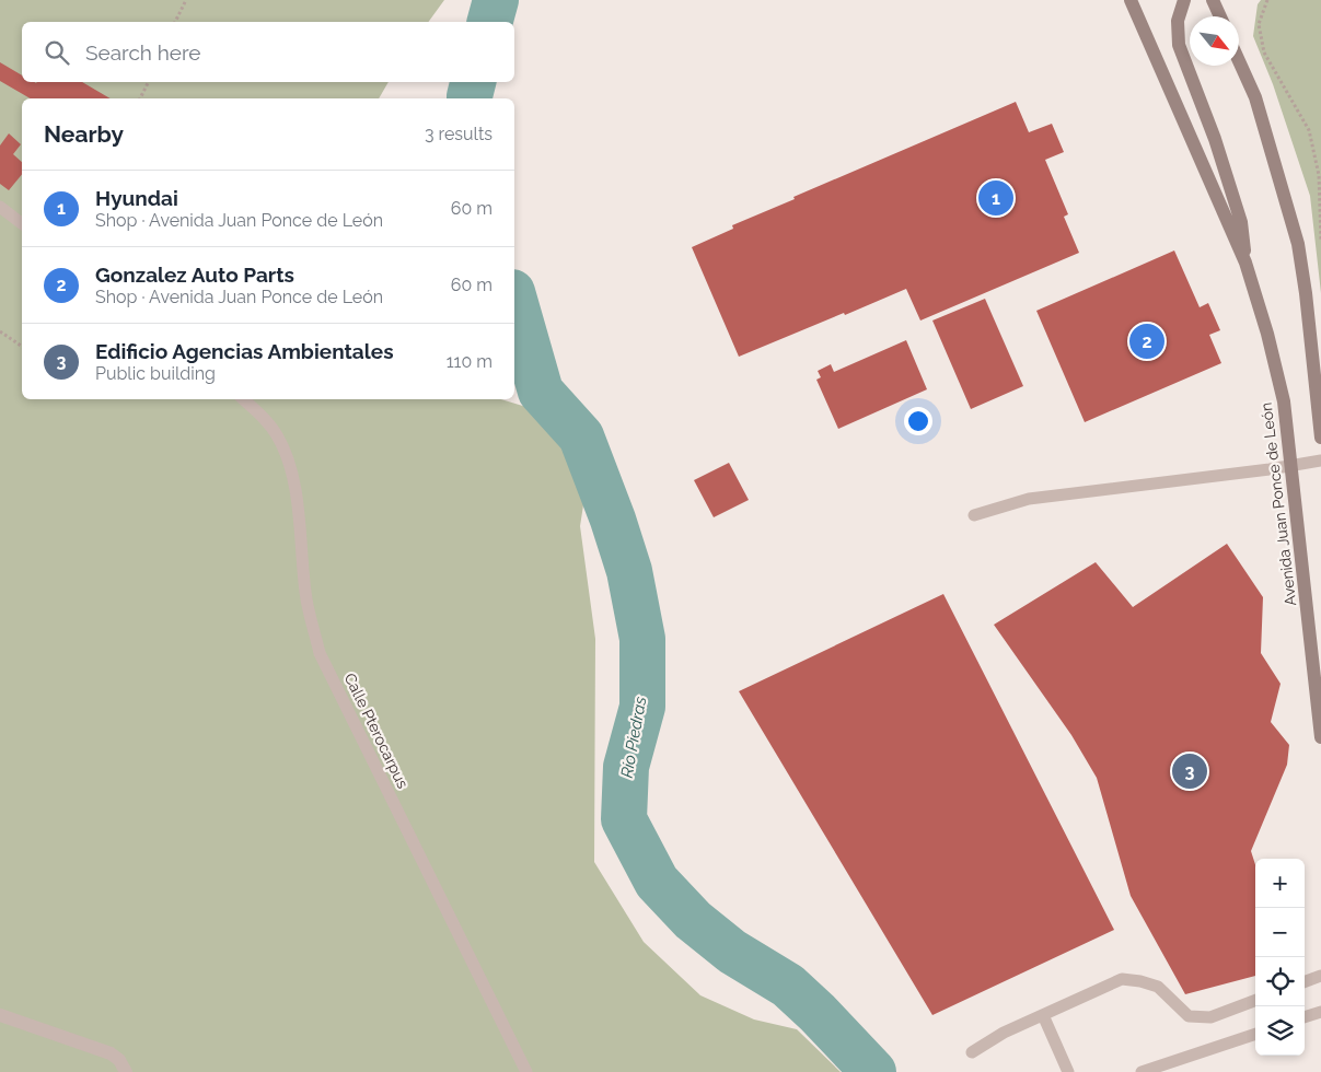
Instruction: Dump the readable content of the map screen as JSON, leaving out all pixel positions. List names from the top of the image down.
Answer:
{
  "streets": {
    "street": ["Avenida Juan Ponce de León"],
    "lane": ["Calle Pterocarpus"]
  },
  "water": ["Río Piedras"],
  "north": "bottom right",
  "page": {
    "search": "Search here",
    "heading": ["Nearby", "3 results"],
    "list": [
      {
        "mark": "1",
        "name": "Hyundai",
        "note": "Shop · Avenida Juan Ponce de León",
        "value": "60 m"
      },
      {
        "mark": "2",
        "name": "Gonzalez Auto Parts",
        "note": "Shop · Avenida Juan Ponce de León",
        "value": "60 m"
      },
      {
        "mark": "3",
        "name": "Edificio Agencias Ambientales",
        "note": "Public building",
        "value": "110 m"
      }
    ],
    "pins": ["1", "2", "3"],
    "map_buttons": ["+", "−"]
  }
}
